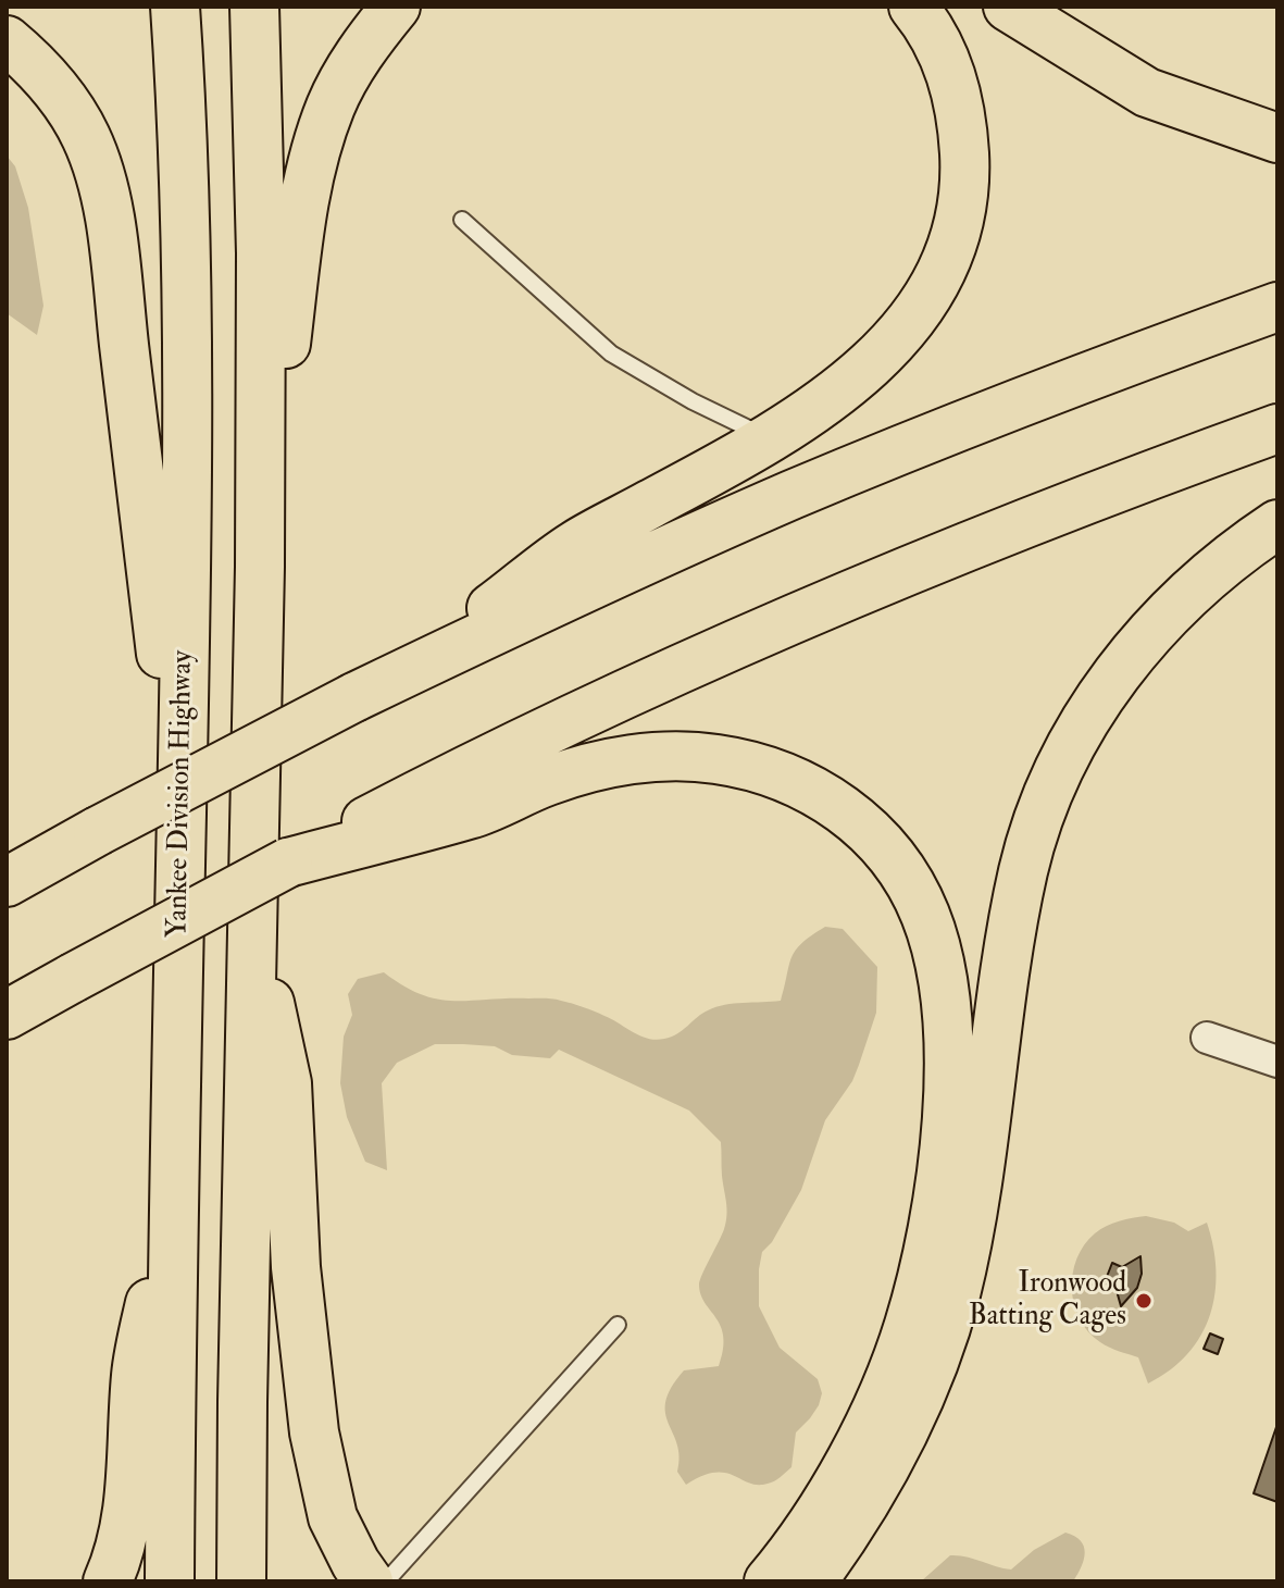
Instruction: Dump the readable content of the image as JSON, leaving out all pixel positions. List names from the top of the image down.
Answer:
{
  "streets": {
    "highway": ["Yankee Division Highway"]
  },
  "places": ["Ironwood Batting Cages"]
}
